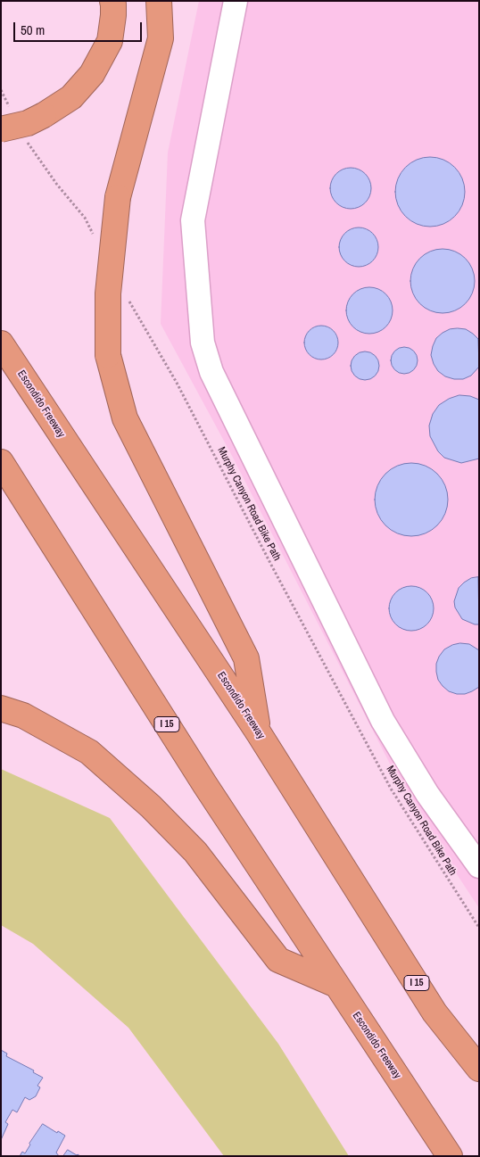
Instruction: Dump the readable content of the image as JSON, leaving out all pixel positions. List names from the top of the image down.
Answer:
{
  "streets": {
    "highway": ["Escondido Freeway", "I 15"],
    "path": ["Murphy Canyon Road Bike Path"]
  },
  "scale_bar": "50 m"
}
